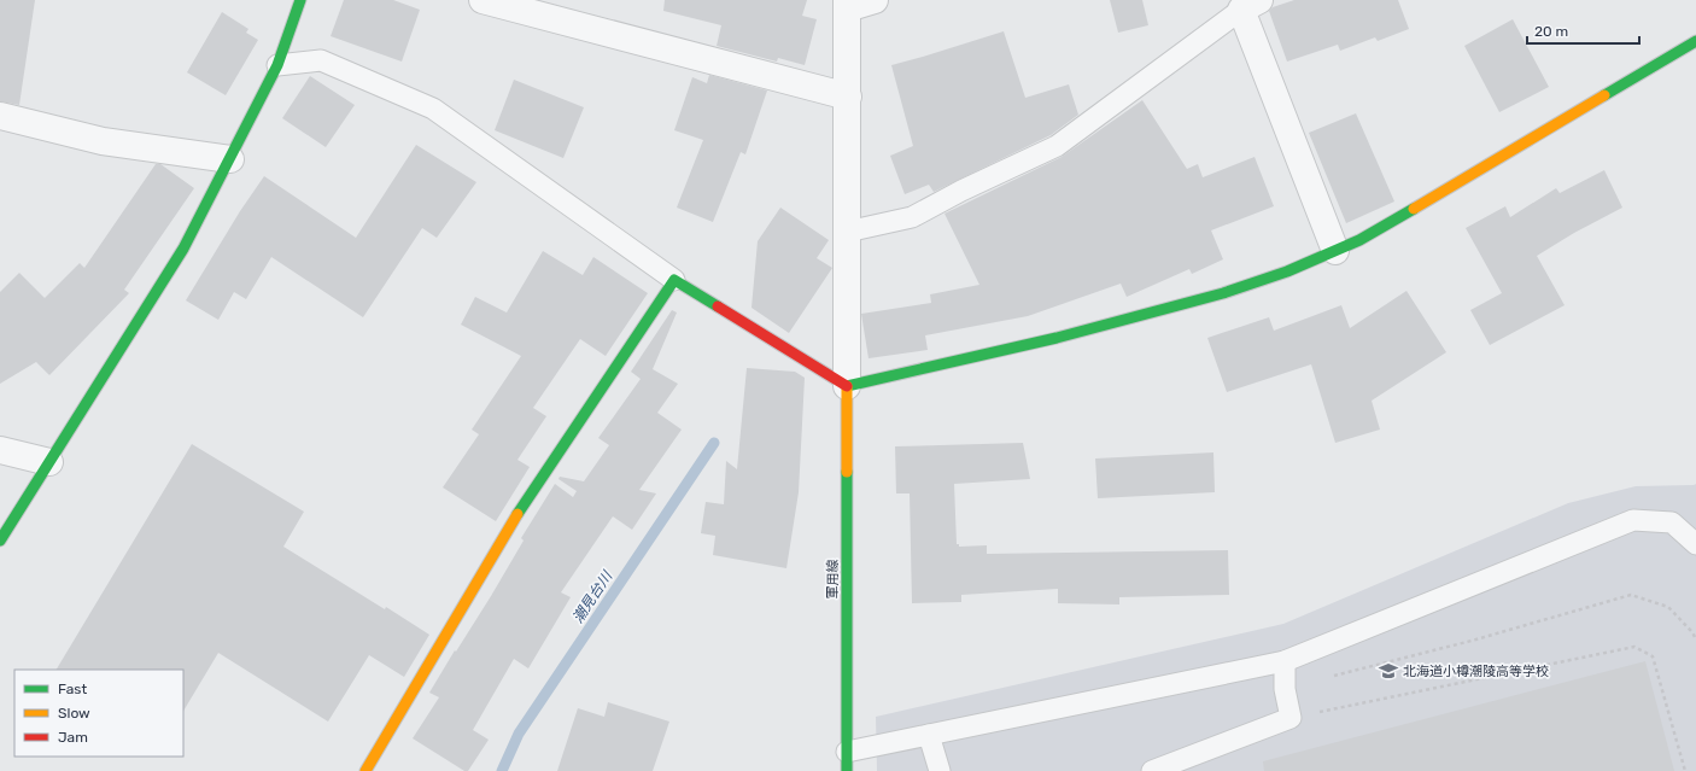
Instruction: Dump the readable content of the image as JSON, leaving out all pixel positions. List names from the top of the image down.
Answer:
{
  "streets": {
    "street": ["軍用線"]
  },
  "water": ["潮見台川"],
  "places": {
    "school or university": ["北海道小樽潮陵高等学校"]
  },
  "legend": ["Fast", "Slow", "Jam"],
  "scale_bar": "20 m"
}
